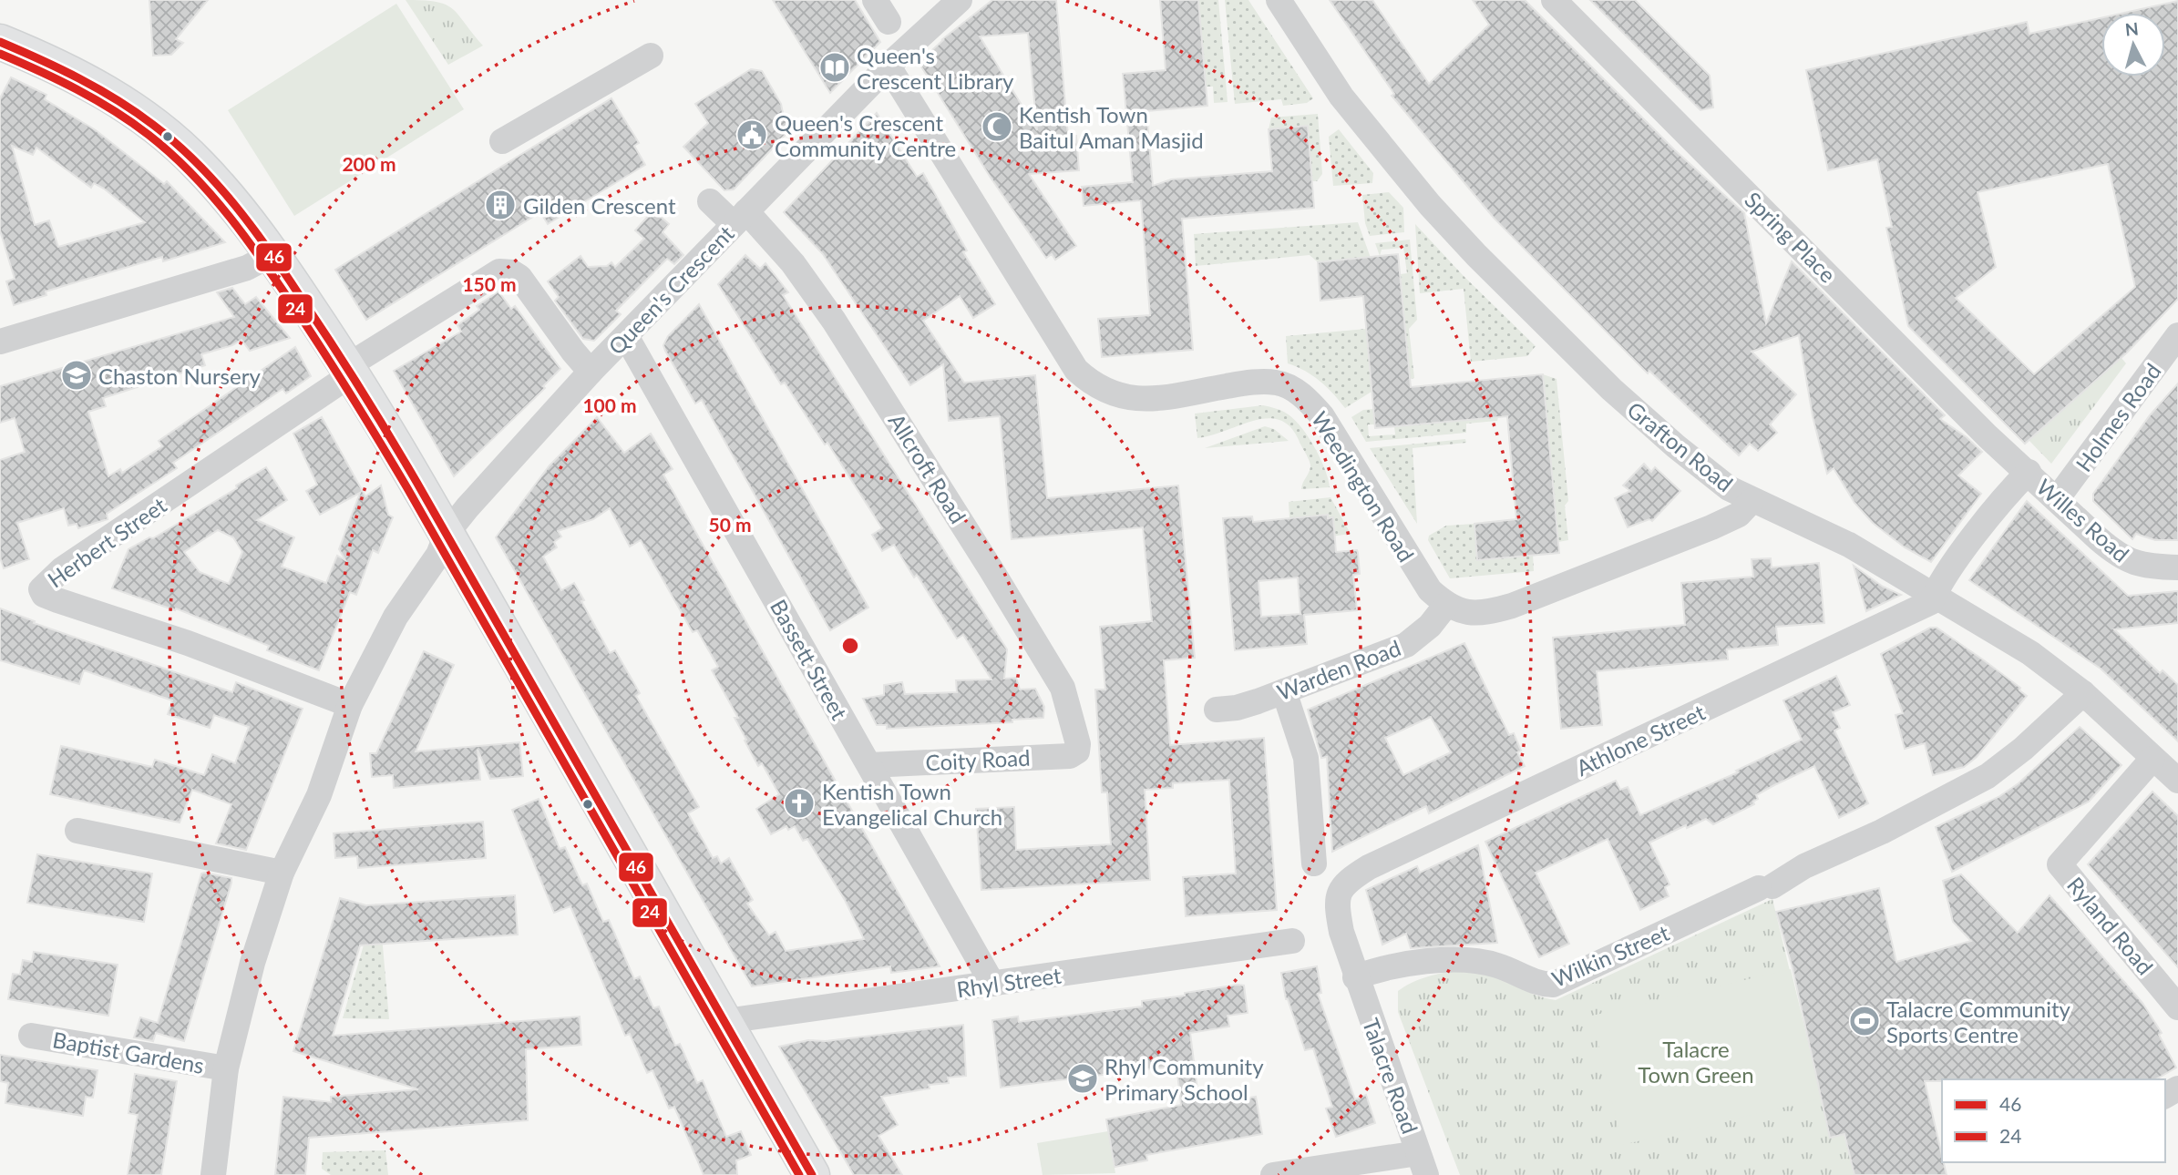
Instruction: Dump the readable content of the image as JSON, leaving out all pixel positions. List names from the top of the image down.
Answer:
{
  "streets": {
    "street": [
      "Spring Place",
      "Queen's Crescent",
      "Holmes Road",
      "Grafton Road",
      "Allcroft Road",
      "Weedington Road",
      "Willes Road",
      "Herbert Street",
      "Bassett Street",
      "Warden Road",
      "Athlone Street",
      "Coity Road",
      "Ryland Road",
      "Wilkin Street",
      "Rhyl Street",
      "Baptist Gardens",
      "Talacre Road"
    ]
  },
  "crossings": [
    ["Spring Place", "Willes Road"],
    ["Queen's Crescent", "Allcroft Road"],
    ["Queen's Crescent", "Weedington Road"],
    ["Queen's Crescent", "Herbert Street"],
    ["Queen's Crescent", "Bassett Street"],
    ["Queen's Crescent", "Baptist Gardens"],
    ["Holmes Road", "Willes Road"],
    ["Grafton Road", "Athlone Street"],
    ["Grafton Road", "Ryland Road"],
    ["Grafton Road", "Wilkin Street"],
    ["Allcroft Road", "Coity Road"],
    ["Weedington Road", "Warden Road"],
    ["Bassett Street", "Coity Road"],
    ["Bassett Street", "Rhyl Street"],
    ["Athlone Street", "Talacre Road"],
    ["Wilkin Street", "Talacre Road"]
  ],
  "parks": ["Talacre Town Green"],
  "places": {
    "library": ["Queen's Crescent Library"],
    "mosque": ["Kentish Town Baitul Aman Masjid"],
    "public building": ["Queen's Crescent Community Centre"],
    "building": ["Gilden Crescent"],
    "school or university": ["Chaston Nursery", "Rhyl Community Primary School"],
    "church": ["Kentish Town Evangelical Church"],
    "sports": ["Talacre Community Sports Centre"]
  },
  "lines": ["transit line 46", "transit line 24"],
  "legend": ["46", "24"],
  "north": "top",
  "rings": [
    "200 m",
    "150 m",
    "100 m",
    "50 m"
  ]
}
